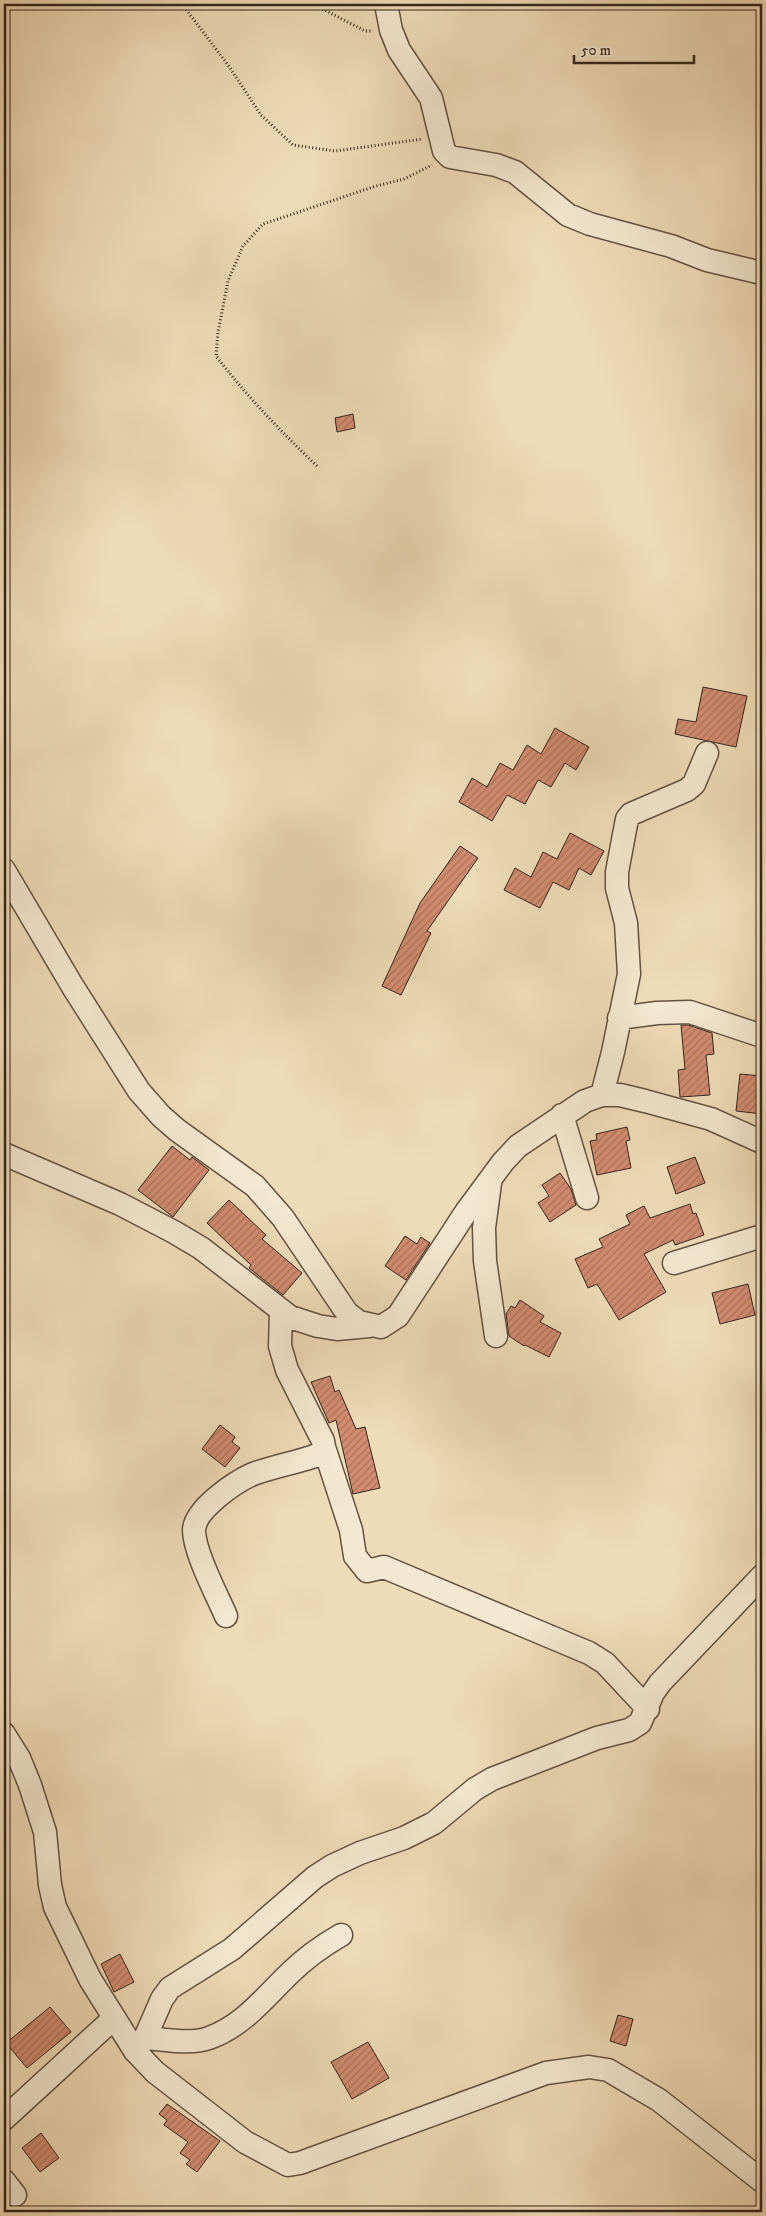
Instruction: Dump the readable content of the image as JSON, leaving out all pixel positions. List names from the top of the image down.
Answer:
{
  "scale_bar": "50 m"
}
